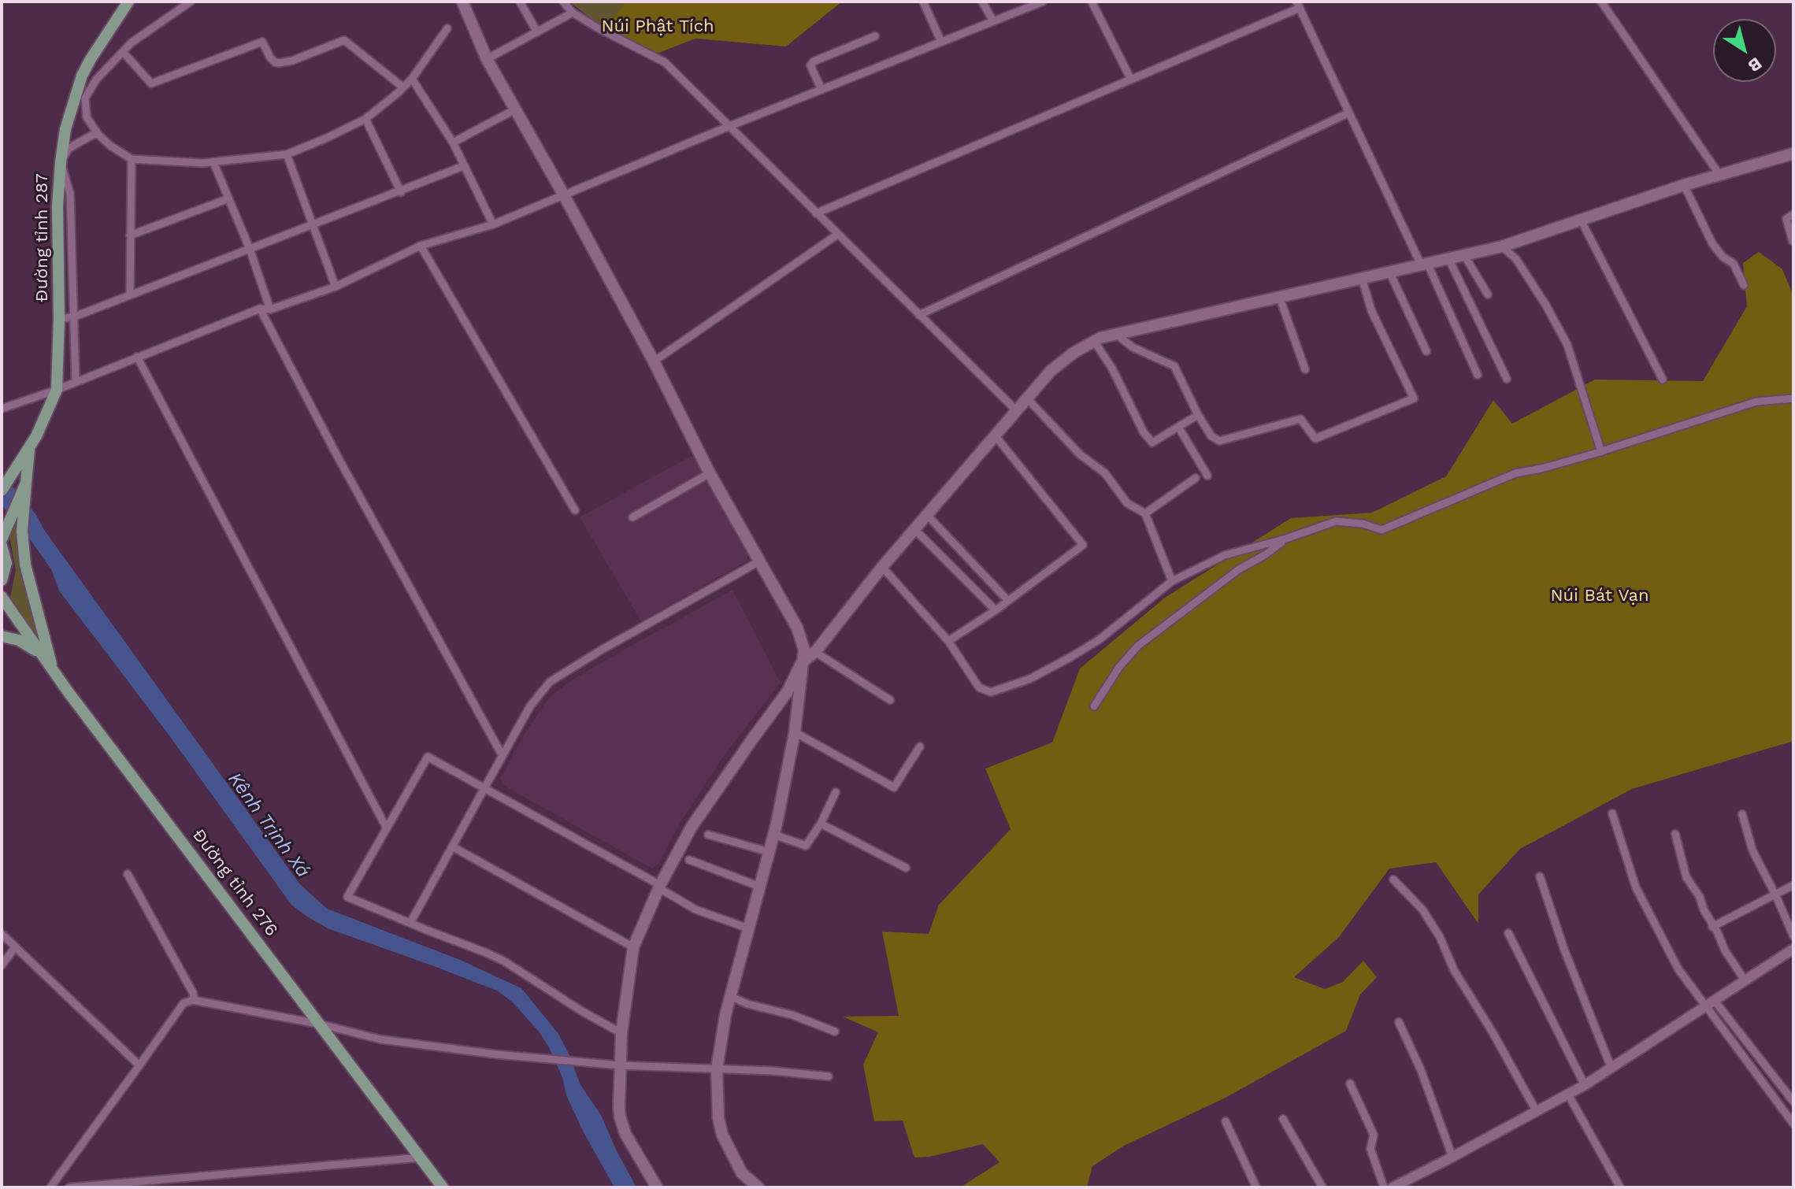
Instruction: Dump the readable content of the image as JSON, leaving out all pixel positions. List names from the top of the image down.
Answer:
{
  "streets": {
    "main road": ["Đường tỉnh 287", "Đường tỉnh 276"]
  },
  "water": ["Kênh Trịnh Xá"],
  "parks": ["Núi Phật Tích", "Núi Bát Vạn"],
  "north": "bottom right"
}
